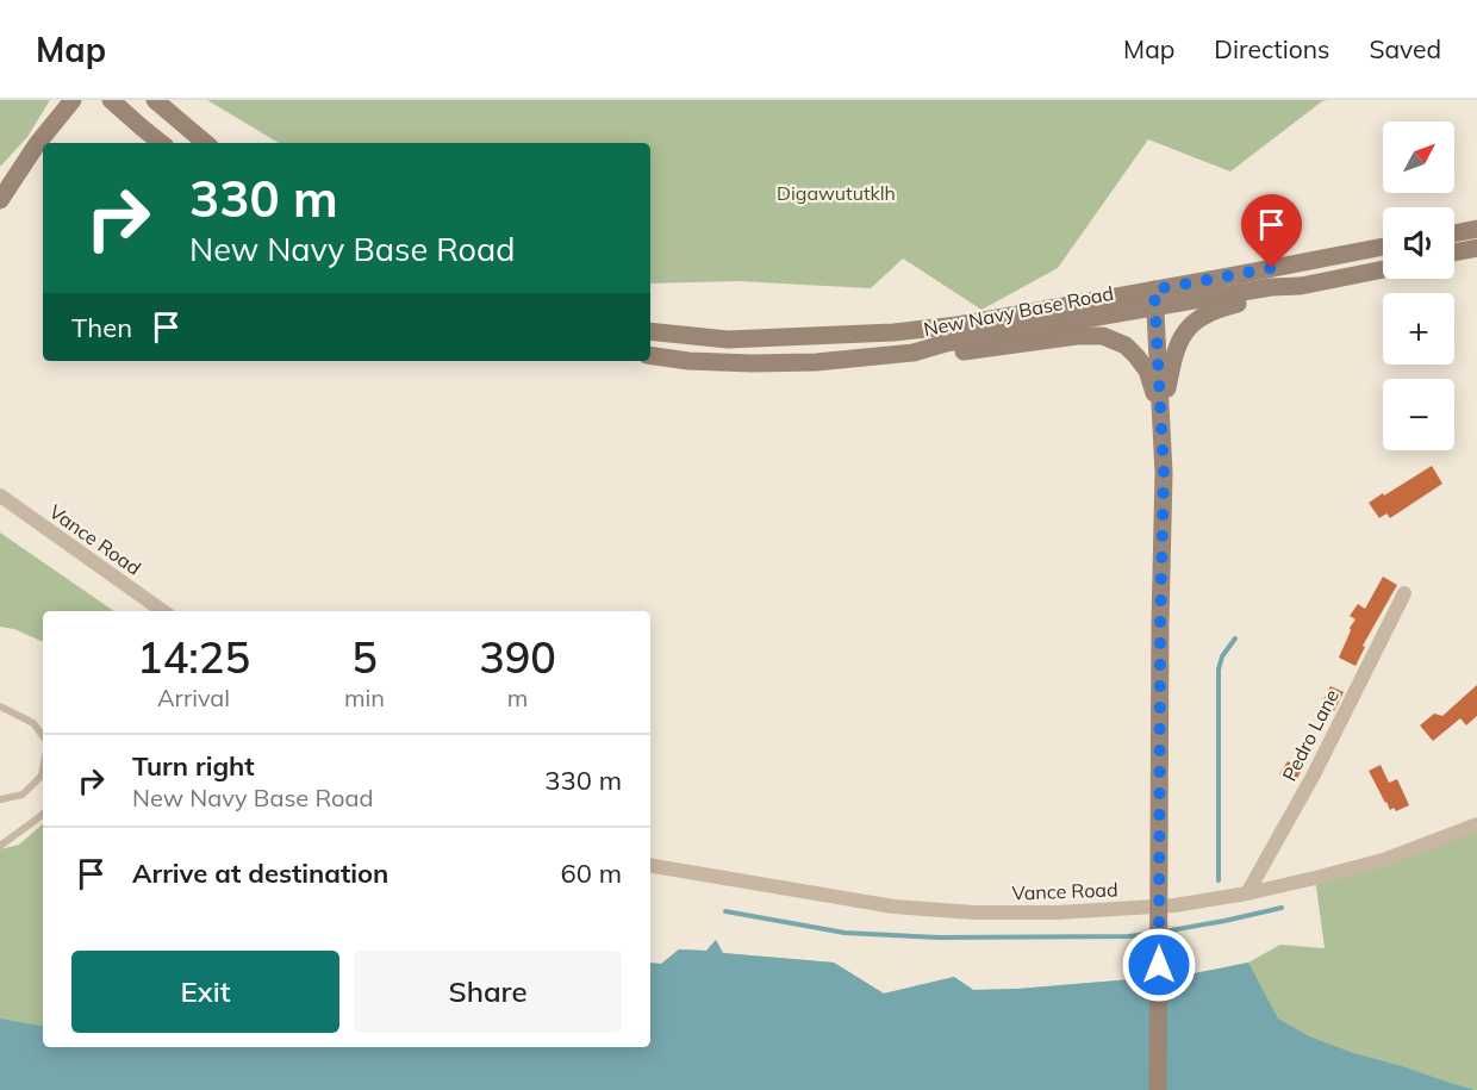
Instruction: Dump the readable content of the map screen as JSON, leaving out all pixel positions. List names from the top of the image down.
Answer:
{
  "streets": {
    "main road": ["New Navy Base Road"],
    "street": ["Vance Road", "Pedro Lane"]
  },
  "crossings": [
    ["Vance Road", "Pedro Lane"]
  ],
  "parks": ["Digawututklh"],
  "north": "top right",
  "page": {
    "header": "Map",
    "nav": ["Map", "Directions", "Saved"],
    "map_buttons": ["+", "−"],
    "turn": ["330 m", "New Navy Base Road"],
    "then": "Then",
    "eta": [
      "14:25",
      "Arrival",
      "5",
      "min",
      "390",
      "m"
    ],
    "list": [
      {
        "name": "Turn right",
        "note": "New Navy Base Road",
        "value": "330 m"
      },
      {
        "name": "Arrive at destination",
        "value": "60 m"
      }
    ],
    "buttons": ["Exit", "Share"]
  }
}
